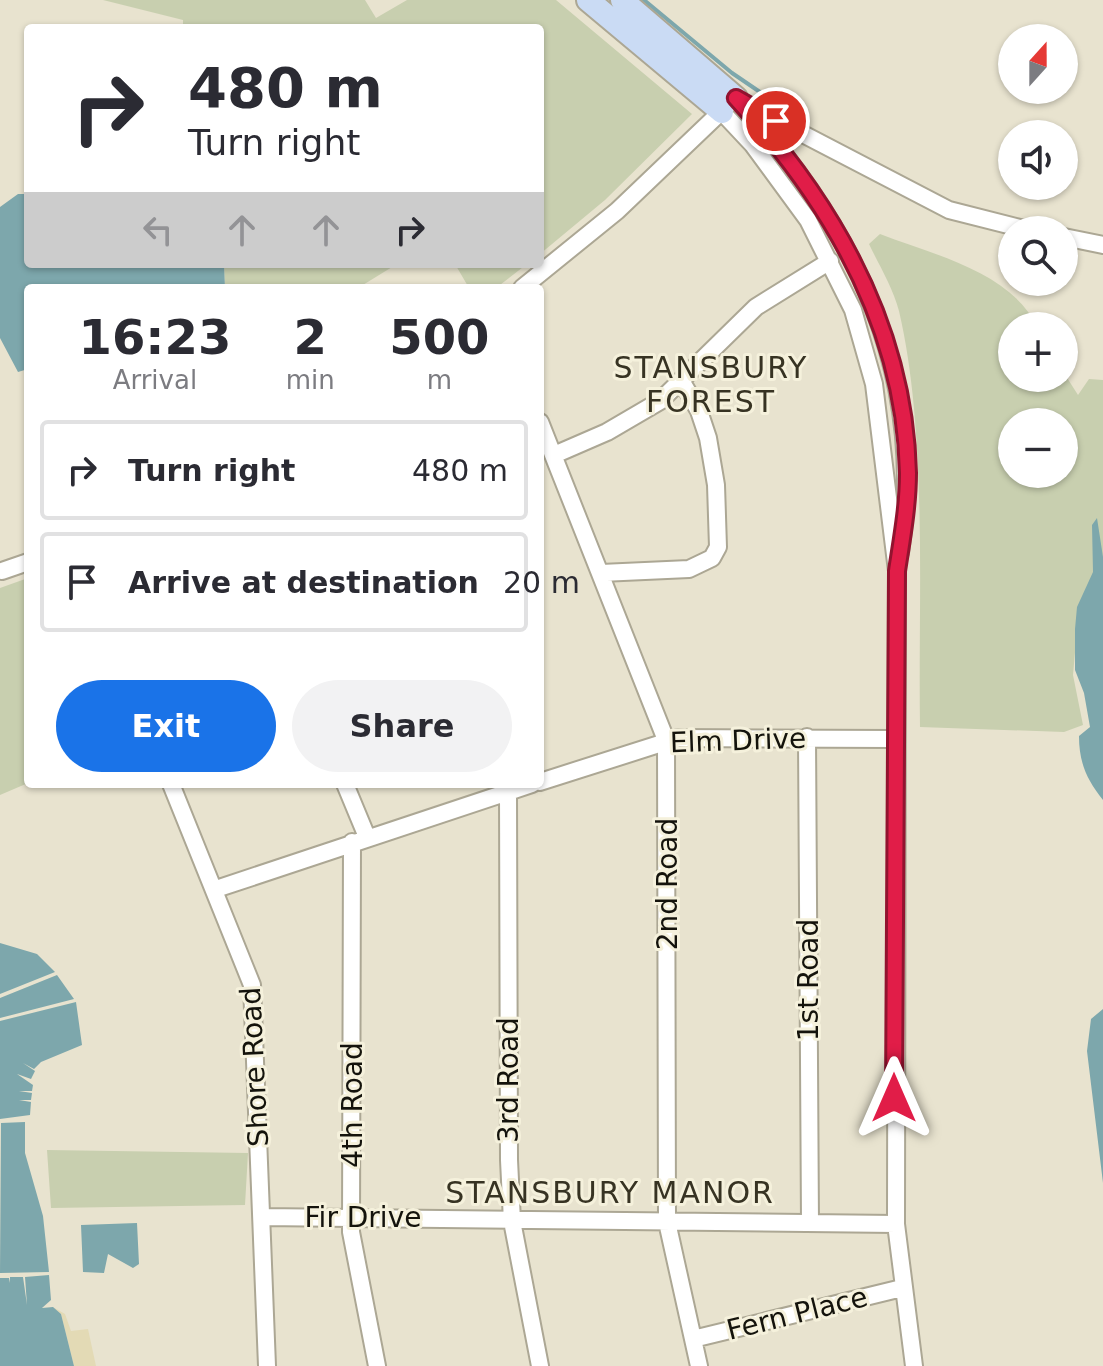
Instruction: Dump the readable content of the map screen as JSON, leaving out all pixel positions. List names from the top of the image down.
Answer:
{
  "streets": {
    "street": [
      "Elm Drive",
      "2nd Road",
      "1st Road",
      "Shore Road",
      "3rd Road",
      "4th Road",
      "Fir Drive",
      "Fern Place"
    ]
  },
  "crossings": [
    ["Elm Drive", "2nd Road"],
    ["Elm Drive", "1st Road"],
    ["2nd Road", "Fir Drive"],
    ["2nd Road", "Fern Place"],
    ["1st Road", "Fir Drive"],
    ["Shore Road", "Fir Drive"],
    ["3rd Road", "Fir Drive"],
    ["4th Road", "Fir Drive"]
  ],
  "districts": ["STANSBURY FOREST", "STANSBURY MANOR"],
  "north": "top",
  "page": {
    "map_buttons": ["+", "−"],
    "turn": ["480 m", "Turn right"],
    "eta": [
      "16:23",
      "Arrival",
      "2",
      "min",
      "500",
      "m"
    ],
    "list": [
      {
        "name": "Turn right",
        "value": "480 m"
      },
      {
        "name": "Arrive at destination",
        "value": "20 m"
      }
    ],
    "buttons": ["Exit", "Share"]
  }
}
